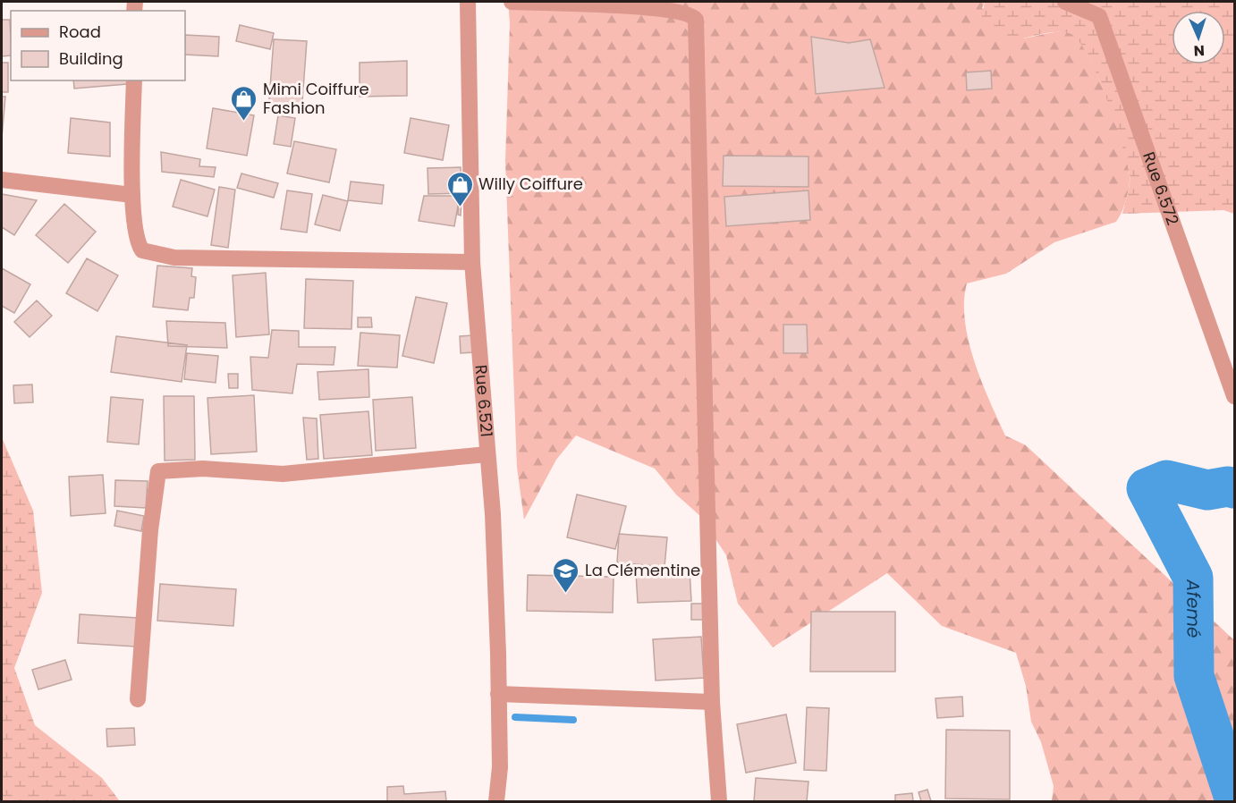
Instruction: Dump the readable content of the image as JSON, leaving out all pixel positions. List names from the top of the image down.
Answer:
{
  "streets": {
    "street": ["Rue 6.572", "Rue 6.521"]
  },
  "water": ["Afemé"],
  "places": {
    "shop": ["Mimi Coiffure Fashion", "Willy Coiffure"],
    "school or university": ["La Clémentine"]
  },
  "legend": ["Road", "Building"],
  "north": "bottom"
}
